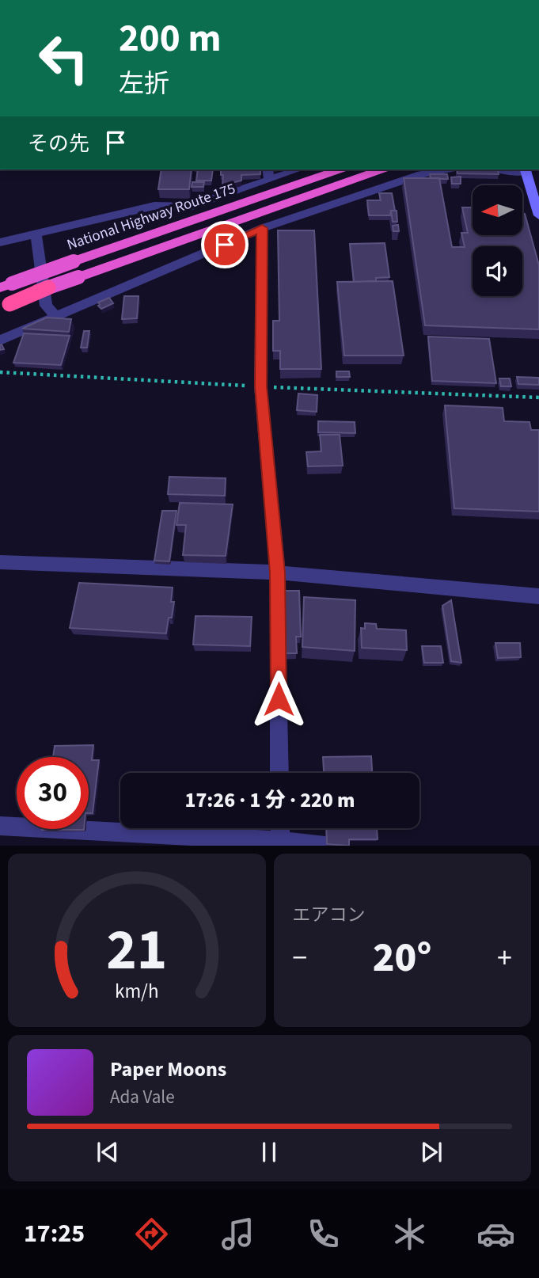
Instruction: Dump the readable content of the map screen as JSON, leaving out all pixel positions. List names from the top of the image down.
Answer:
{
  "streets": {
    "highway": ["National Highway Route 175"]
  },
  "north": "left",
  "page": {
    "turn": ["200 m", "左折"],
    "then": "その先",
    "limit": "30",
    "trip": "17:26 · 1 分 · 220 m",
    "tile": "エアコン",
    "heat": ["−", "20°", "+"],
    "song": ["Paper Moons", "Ada Vale"],
    "tabs": "17:25",
    "gauge": ["21", "km/h"]
  }
}
